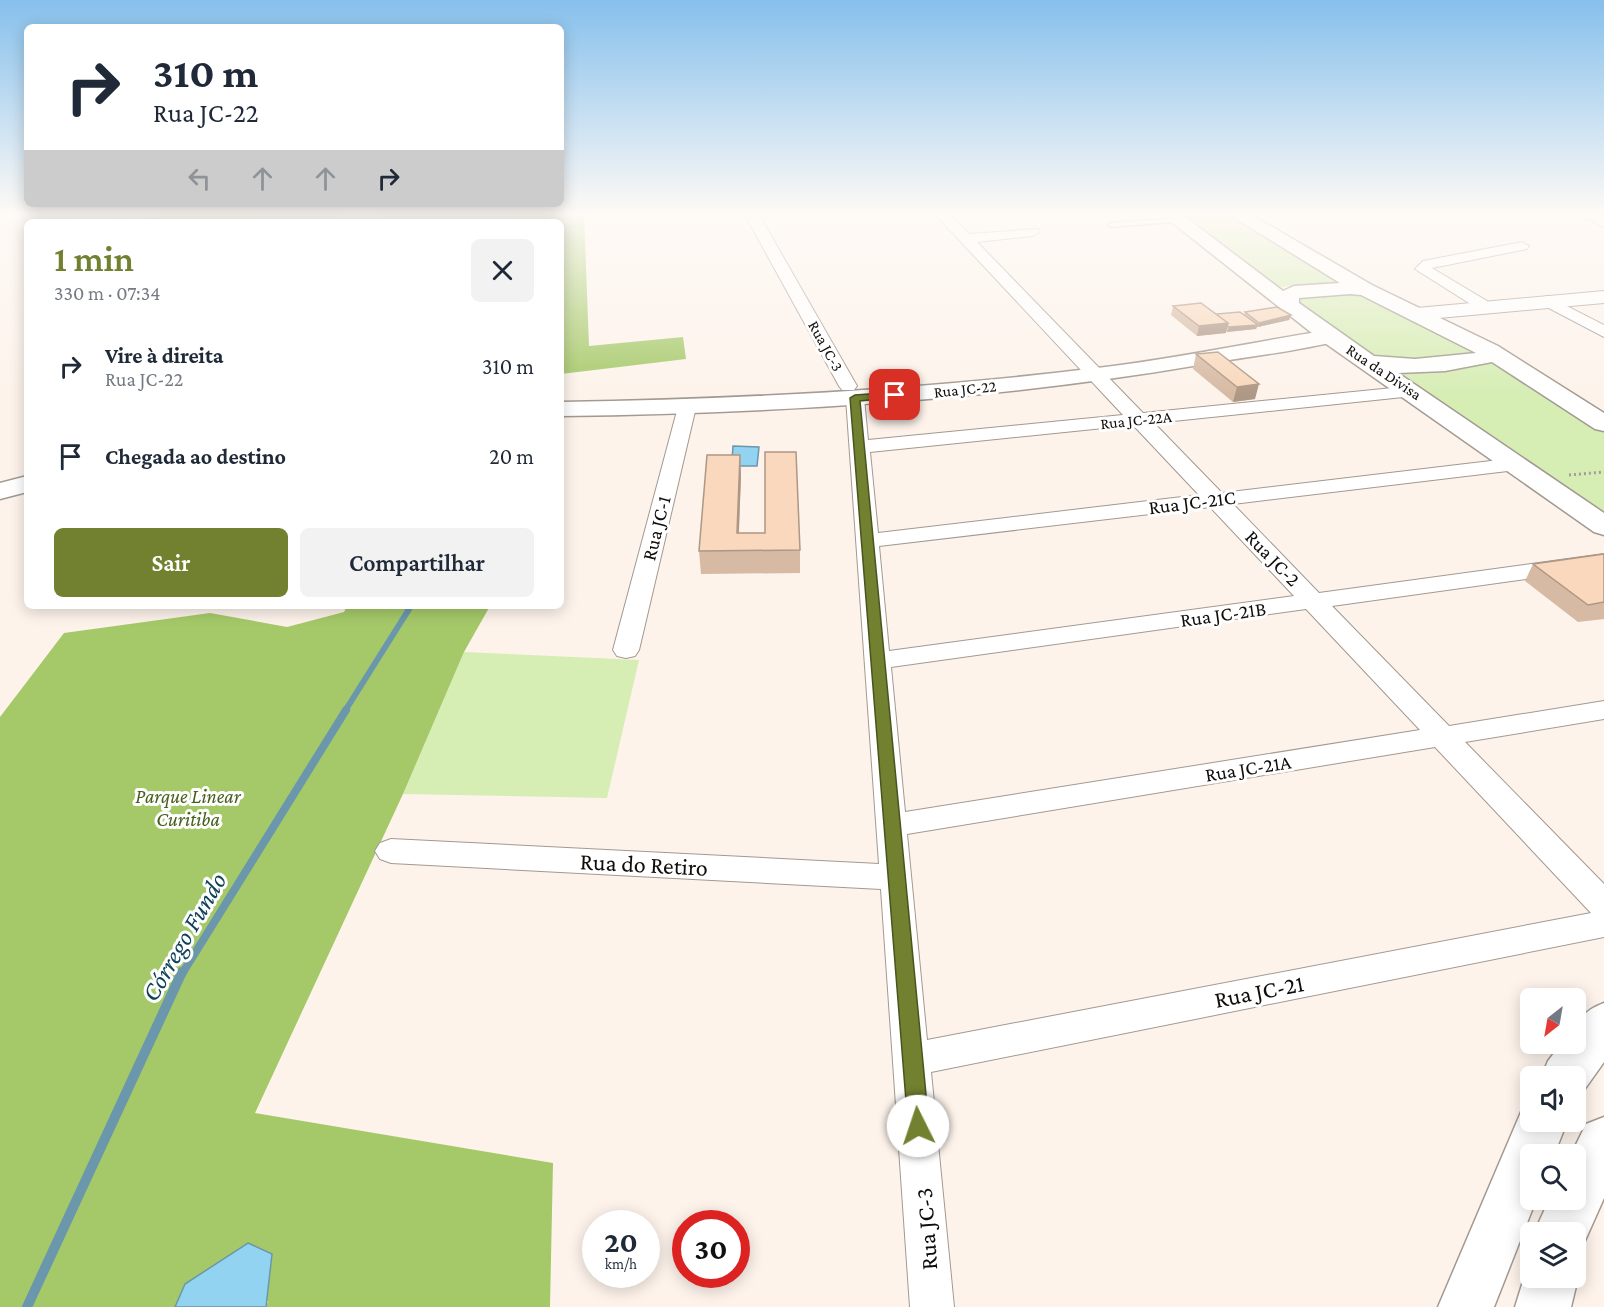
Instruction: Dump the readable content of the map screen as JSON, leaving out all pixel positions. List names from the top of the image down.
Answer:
{
  "streets": {
    "main road": ["Rua da Divisa", "Rua JC-22"],
    "street": [
      "Rua JC-3",
      "Rua JC-22A",
      "Rua JC-21C",
      "Rua JC-1",
      "Rua JC-2",
      "Rua JC-21B",
      "Rua JC-21A",
      "Rua do Retiro",
      "Rua JC-21"
    ]
  },
  "crossings": [
    ["Rua JC-3", "Rua JC-22"],
    ["Rua JC-3", "Rua JC-22A"],
    ["Rua JC-3", "Rua JC-21C"],
    ["Rua JC-3", "Rua JC-21B"],
    ["Rua JC-3", "Rua JC-21A"],
    ["Rua JC-3", "Rua do Retiro"],
    ["Rua JC-3", "Rua JC-21"],
    ["Rua da Divisa", "Rua JC-22"],
    ["Rua da Divisa", "Rua JC-22A"],
    ["Rua da Divisa", "Rua JC-21C"],
    ["Rua JC-22", "Rua JC-1"],
    ["Rua JC-22", "Rua JC-2"],
    ["Rua JC-22A", "Rua JC-2"],
    ["Rua JC-21C", "Rua JC-2"],
    ["Rua JC-2", "Rua JC-21B"],
    ["Rua JC-2", "Rua JC-21A"]
  ],
  "water": ["Córrego Fundo"],
  "parks": ["Parque Linear Curitiba"],
  "north": "bottom left",
  "page": {
    "turn": ["310 m", "Rua JC-22"],
    "heading": ["1 min", "330 m · 07:34"],
    "list": [
      {
        "name": "Vire à direita",
        "note": "Rua JC-22",
        "value": "310 m"
      },
      {
        "name": "Chegada ao destino",
        "value": "20 m"
      }
    ],
    "buttons": ["Sair", "Compartilhar"],
    "speed": "20 km/h",
    "limit": "30"
  }
}
